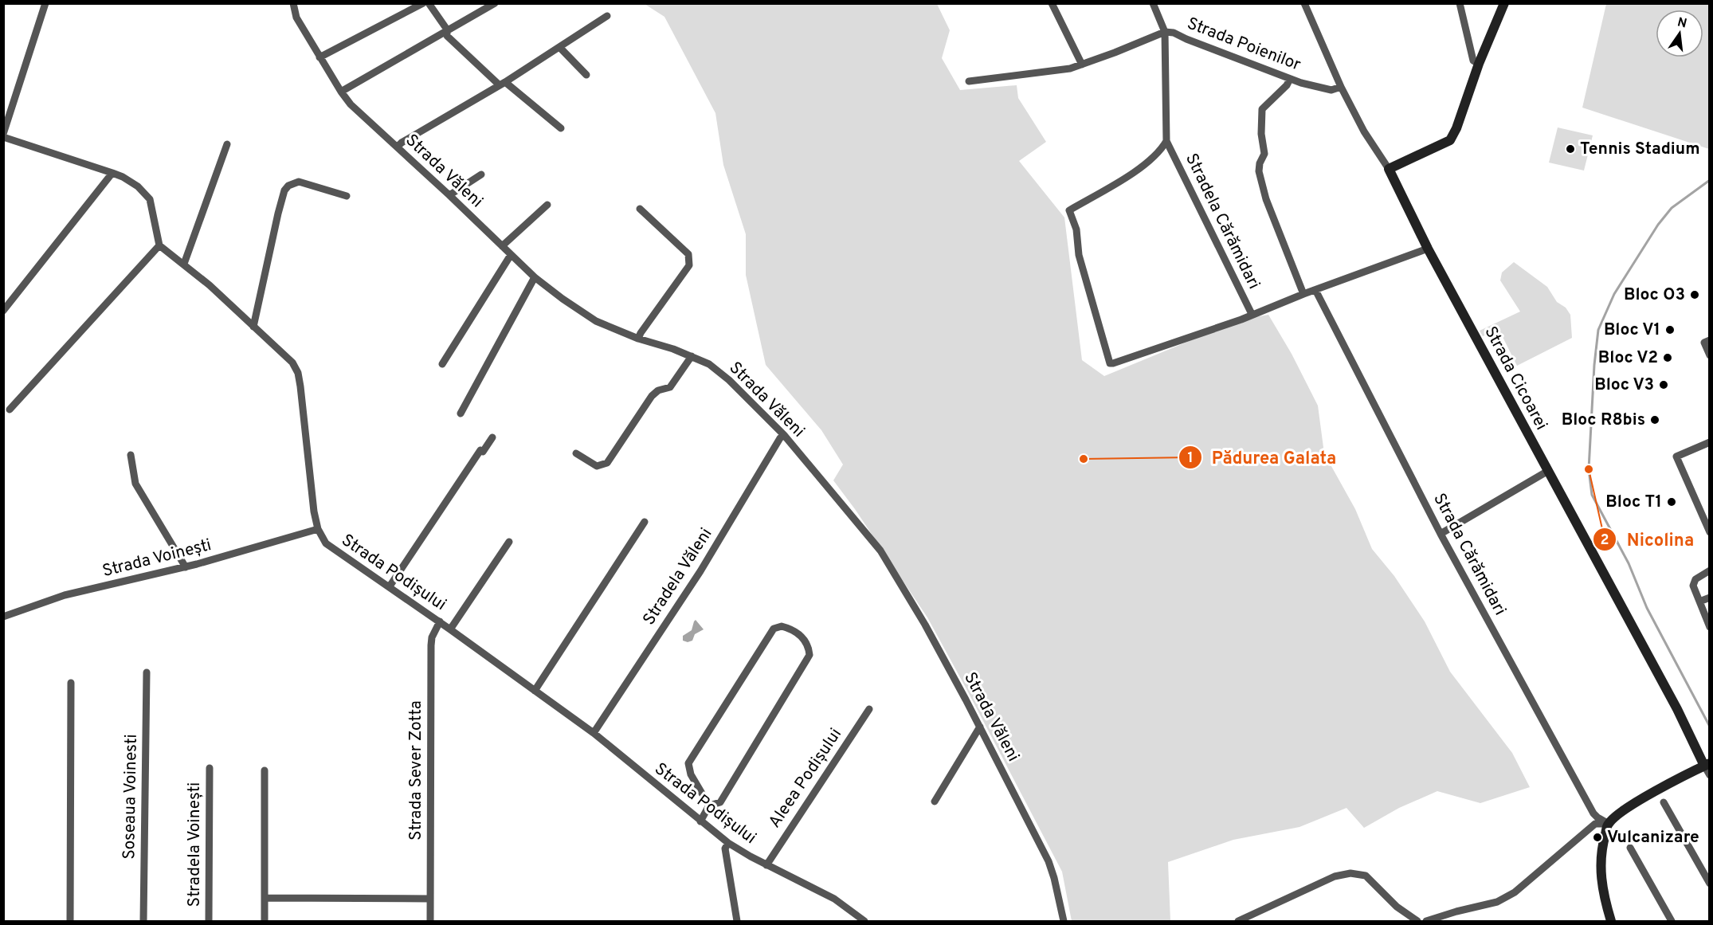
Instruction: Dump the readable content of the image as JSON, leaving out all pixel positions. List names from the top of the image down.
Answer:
{
  "streets": {
    "street": [
      "Strada Poienilor",
      "Strada Văleni",
      "Stradela Cărămidari",
      "Strada Cicoarei",
      "Strada Cărămidari",
      "Strada Voinești",
      "Strada Podișului",
      "Stradela Văleni",
      "Strada Sever Zotta",
      "Aleea Podișului",
      "Soseaua Voinesti",
      "Stradela Voinești"
    ]
  },
  "crossings": [
    ["Strada Poienilor", "Stradela Cărămidari"],
    ["Strada Poienilor", "Strada Cicoarei"],
    ["Strada Văleni", "Stradela Văleni"],
    ["Stradela Cărămidari", "Strada Cicoarei"],
    ["Stradela Cărămidari", "Strada Cărămidari"],
    ["Strada Voinești", "Strada Podișului"],
    ["Strada Podișului", "Stradela Văleni"],
    ["Strada Podișului", "Strada Sever Zotta"],
    ["Strada Podișului", "Aleea Podișului"]
  ],
  "places": [
    "Tennis Stadium",
    "Bloc O3",
    "Bloc V1",
    "Bloc V2",
    "Bloc V3",
    "Bloc R8bis",
    "Pădurea Galata",
    "Nicolina",
    "Bloc T1",
    "Vulcanizare"
  ],
  "north": "top"
}
